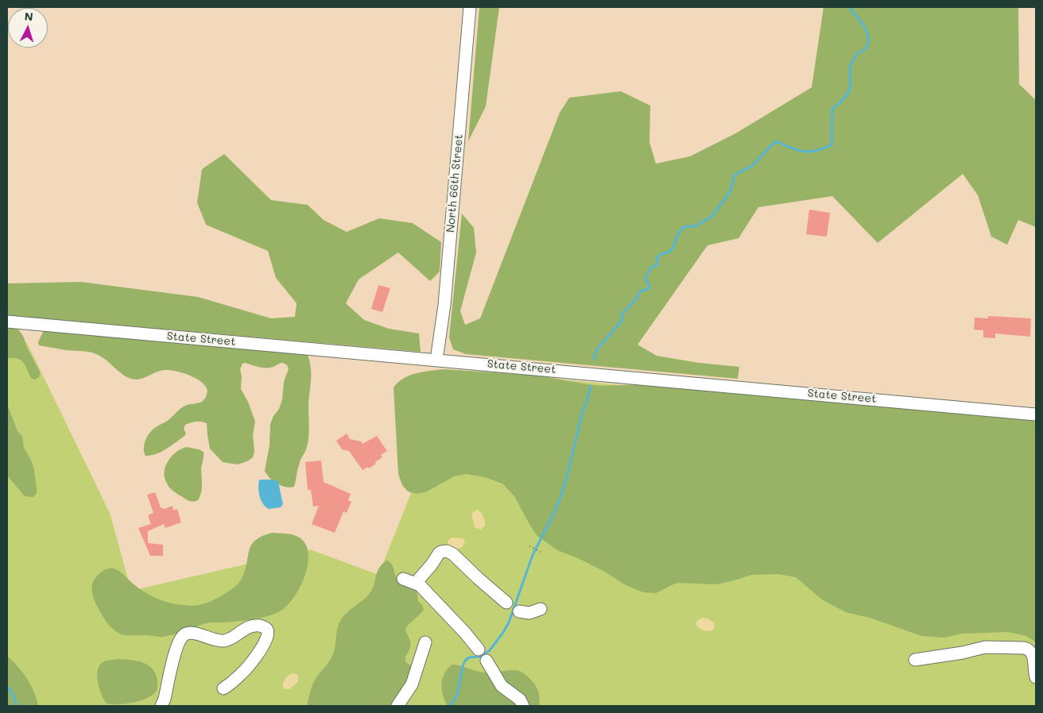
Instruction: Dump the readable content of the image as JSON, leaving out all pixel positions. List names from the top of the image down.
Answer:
{
  "streets": {
    "street": ["North 66th Street", "State Street"]
  },
  "crossings": [
    ["North 66th Street", "State Street"]
  ],
  "north": "top"
}
